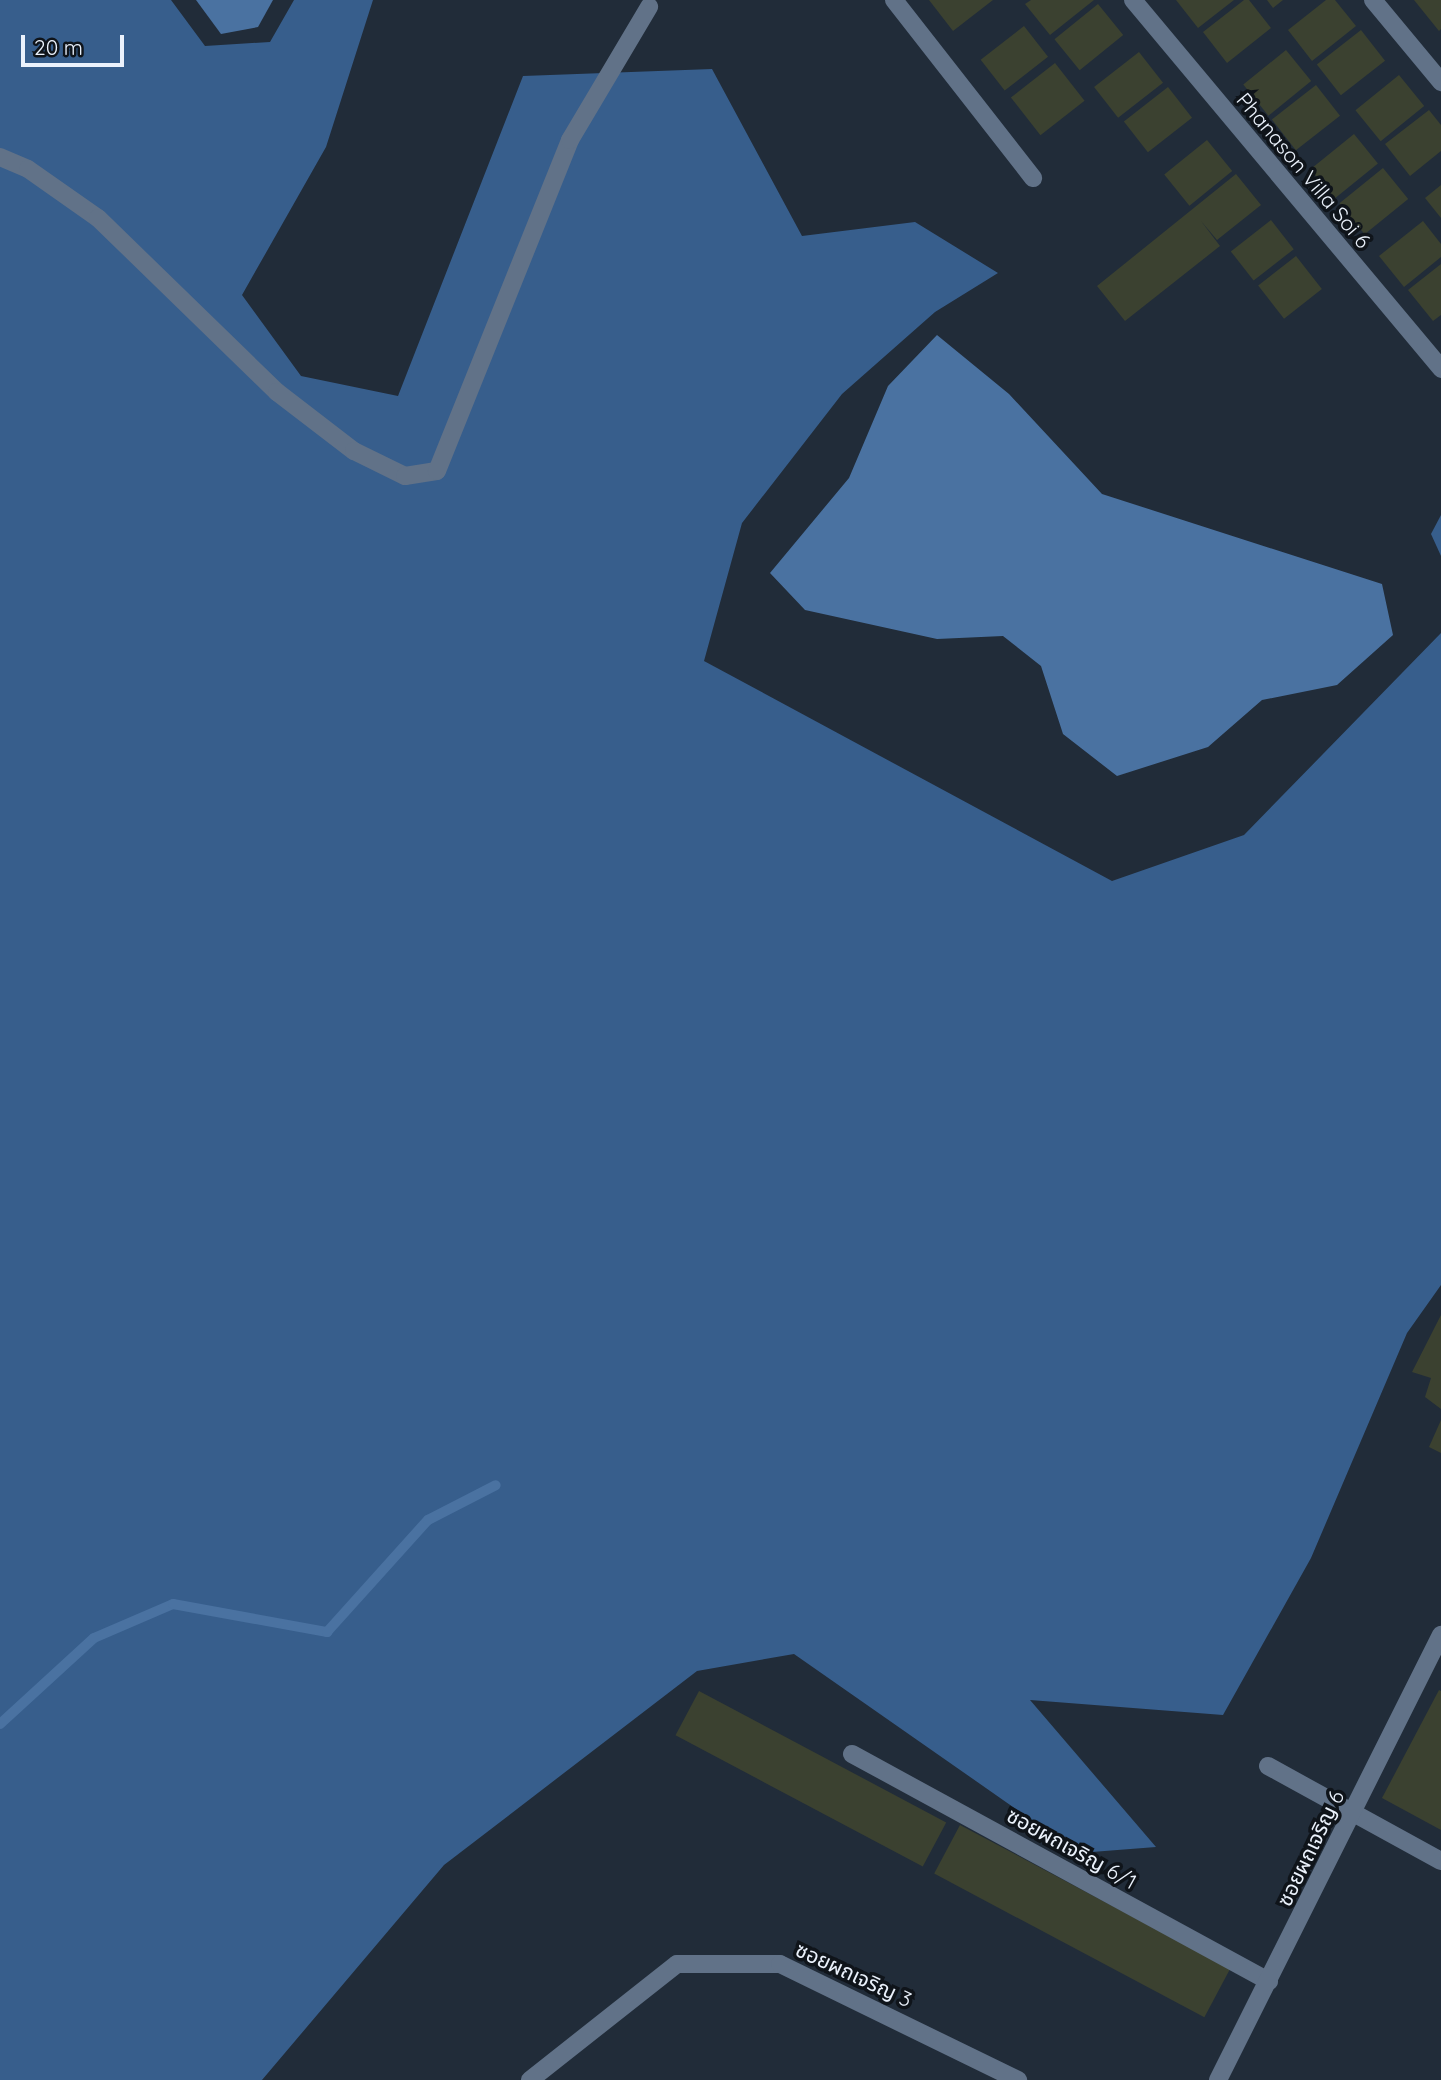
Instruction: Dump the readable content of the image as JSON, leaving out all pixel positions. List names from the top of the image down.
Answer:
{
  "streets": {
    "street": [
      "Phanason Villa Soi 6",
      "ซอยผถเจริญ 6/1",
      "ซอยผถเจริญ 6",
      "ซอยผถเจริญ 3"
    ]
  },
  "crossings": [
    ["ซอยผถเจริญ 6/1", "ซอยผถเจริญ 6"]
  ],
  "scale_bar": "20 m"
}
